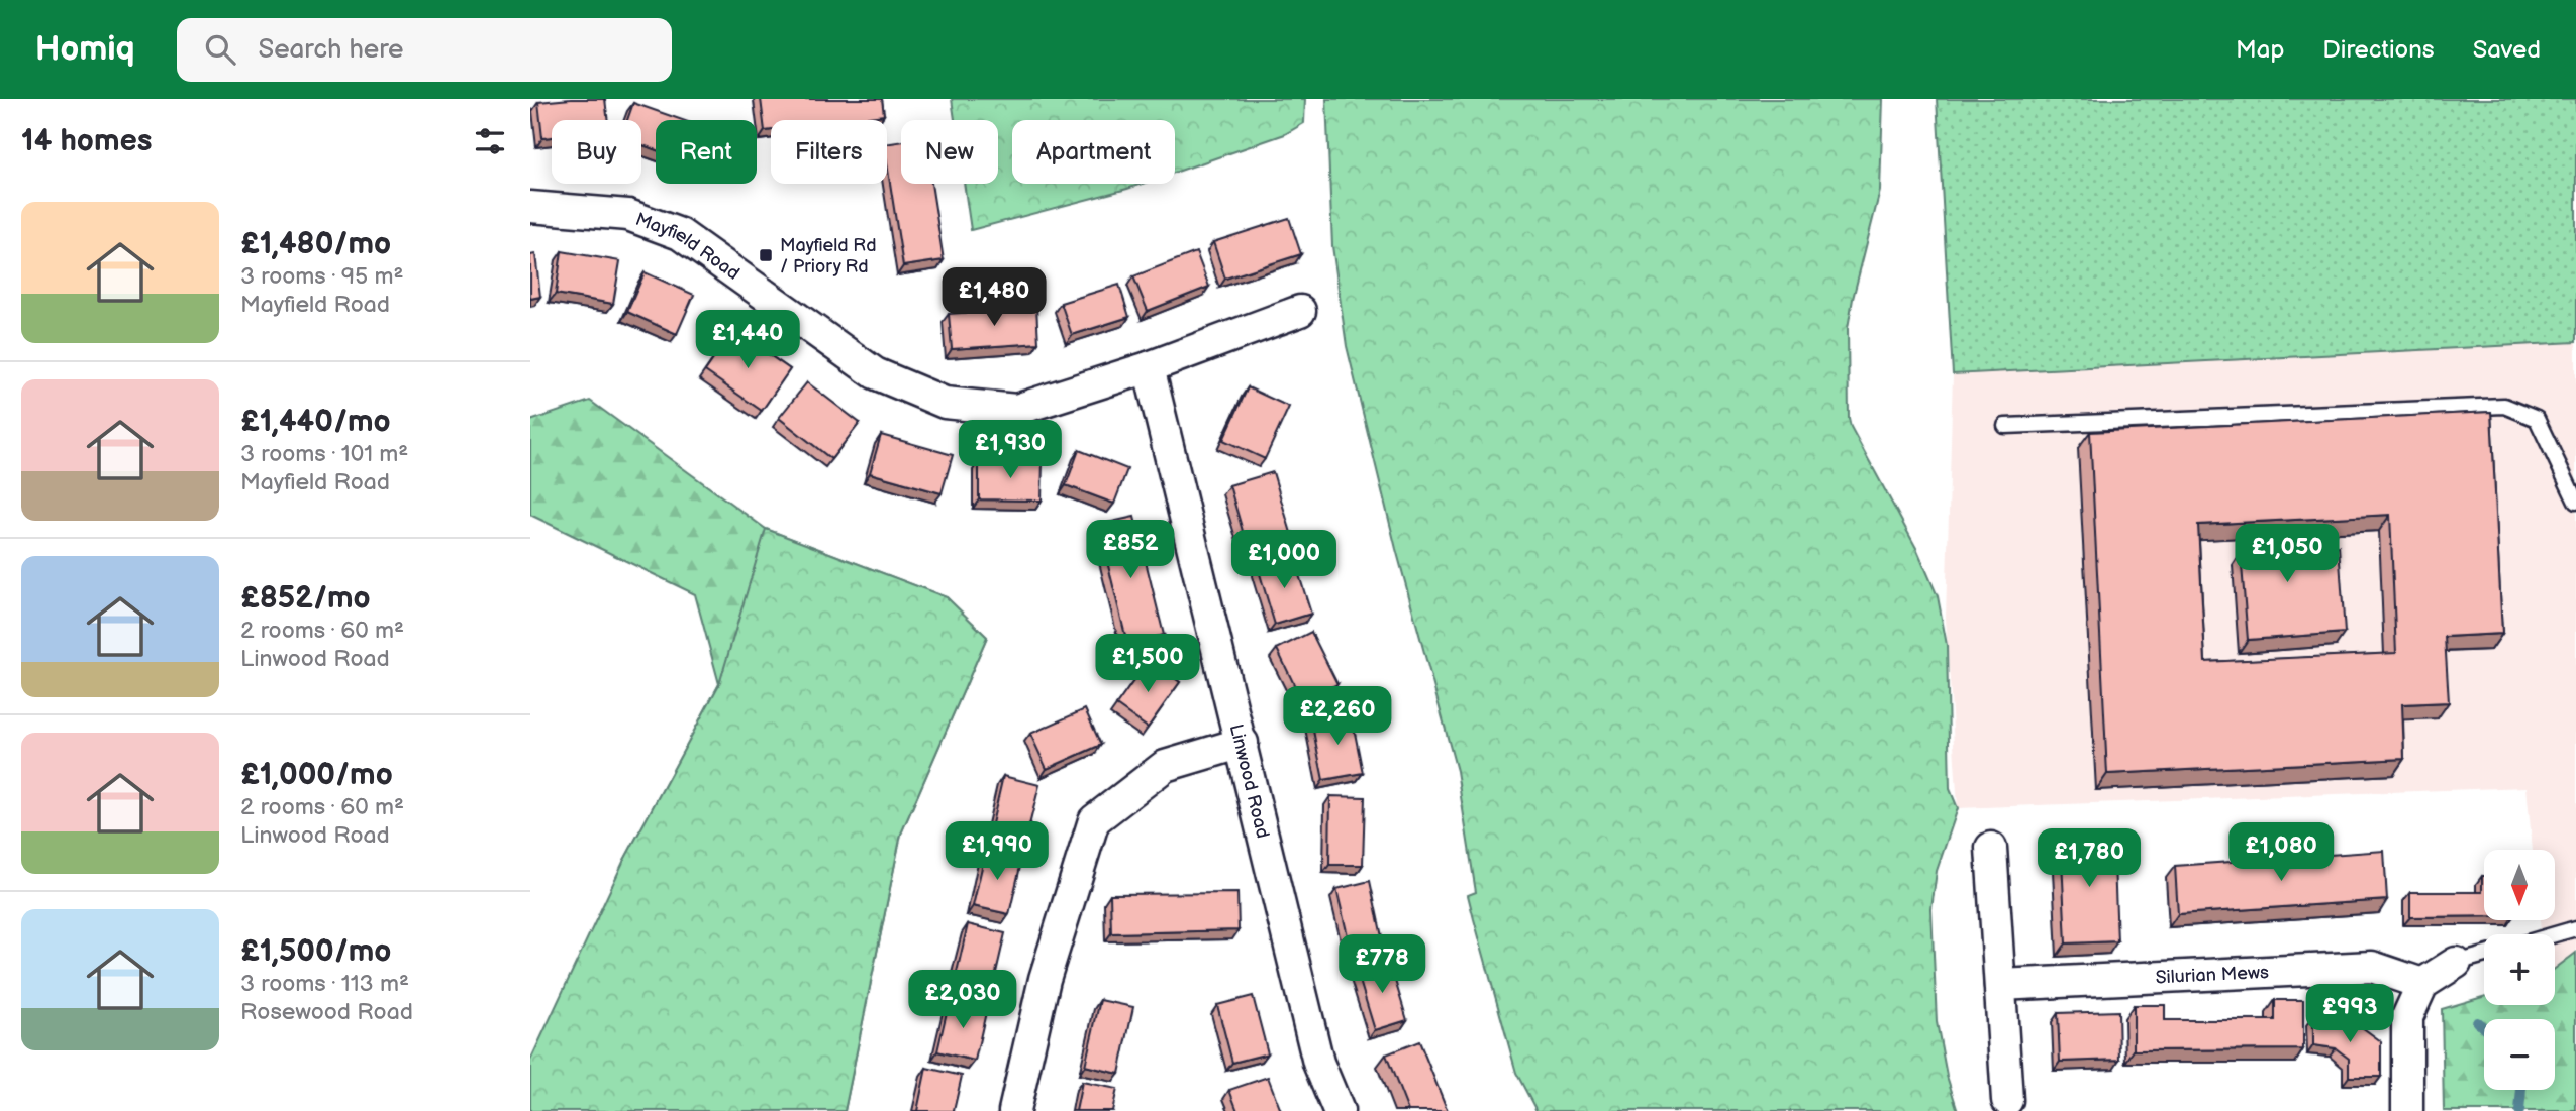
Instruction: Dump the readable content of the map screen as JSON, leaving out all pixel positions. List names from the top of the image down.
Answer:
{
  "streets": {
    "street": ["Mayfield Road", "Linwood Road", "Silurian Mews"]
  },
  "crossings": [
    ["Mayfield Road", "Linwood Road"]
  ],
  "places": {
    "transit": ["Mayfield Rd / Priory Rd"]
  },
  "north": "bottom",
  "page": {
    "header": "Homiq",
    "search": "Search here",
    "nav": ["Map", "Directions", "Saved"],
    "heading": "14 homes",
    "chip": [
      "Buy",
      "Rent",
      "Filters",
      "New",
      "Apartment"
    ],
    "list": [
      {
        "name": "£1,480/mo",
        "note": "3 rooms · 95 m² · Mayfield Road"
      },
      {
        "name": "£1,440/mo",
        "note": "3 rooms · 101 m² · Mayfield Road"
      },
      {
        "name": "£852/mo",
        "note": "2 rooms · 60 m² · Linwood Road"
      },
      {
        "name": "£1,000/mo",
        "note": "2 rooms · 60 m² · Linwood Road"
      },
      {
        "name": "£1,500/mo",
        "note": "3 rooms · 113 m² · Rosewood Road"
      }
    ],
    "price": [
      "£1,480",
      "£1,440",
      "£1,930",
      "£852",
      "£1,050",
      "£1,000",
      "£1,500",
      "£2,260",
      "£1,990",
      "£1,080",
      "£1,780",
      "£778",
      "£2,030",
      "£993"
    ],
    "map_buttons": ["+", "−"]
  }
}
